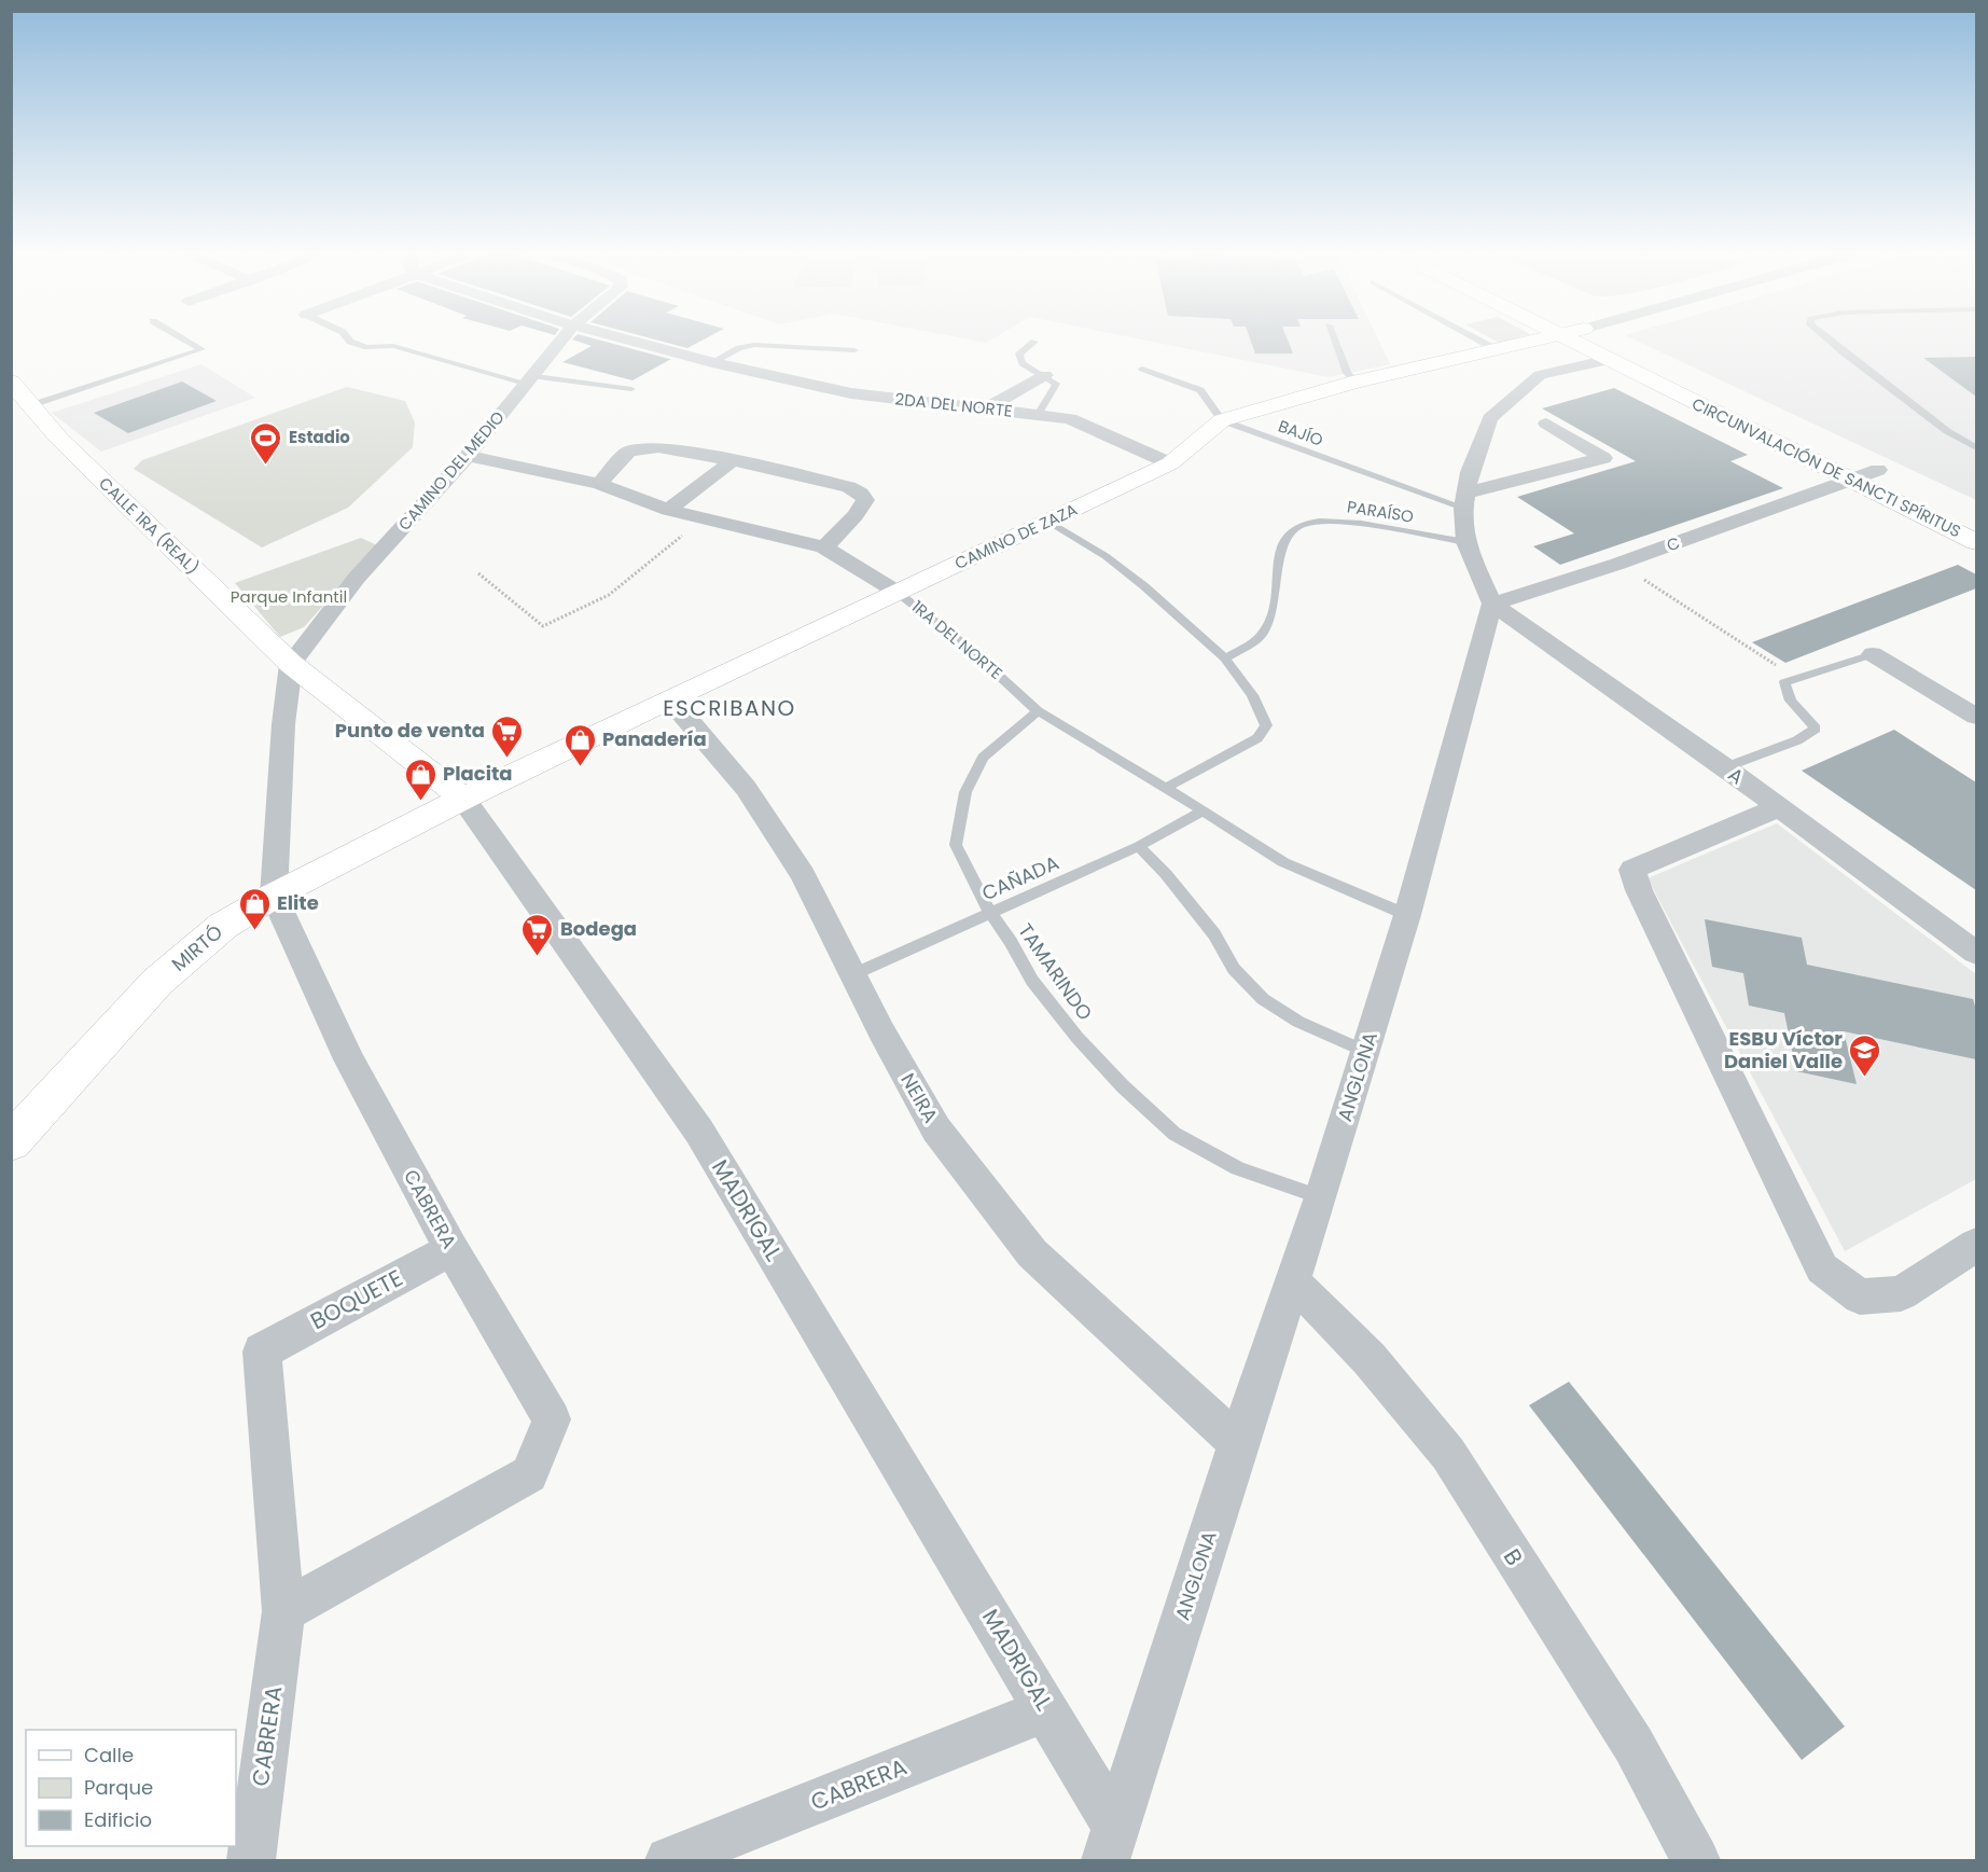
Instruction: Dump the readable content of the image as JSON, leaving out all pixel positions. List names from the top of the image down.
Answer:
{
  "streets": {
    "main road": [
      "CIRCUNVALACIÓN DE SANCTI SPÍRITUS",
      "CALLE 1RA (REAL)",
      "CAMINO DE ZAZA",
      "MIRTÓ",
      "MADRIGAL"
    ],
    "street": [
      "2DA DEL NORTE",
      "CAMINO DEL MEDIO",
      "C",
      "1RA DEL NORTE",
      "A",
      "ANGLONA",
      "NEIRA",
      "CABRERA",
      "BOQUETE",
      "B"
    ],
    "lane": [
      "BAJÍO",
      "PARAÍSO",
      "CAÑADA",
      "TAMARINDO"
    ]
  },
  "crossings": [
    ["2DA DEL NORTE", "CAMINO DE ZAZA"],
    ["BAJÍO", "CAMINO DE ZAZA"],
    ["CIRCUNVALACIÓN DE SANCTI SPÍRITUS", "C"],
    ["CAMINO DEL MEDIO", "CALLE 1RA (REAL)"],
    ["CAMINO DEL MEDIO", "1RA DEL NORTE"],
    ["CAMINO DEL MEDIO", "CABRERA"],
    ["CAMINO DEL MEDIO", "MADRIGAL"],
    ["CALLE 1RA (REAL)", "CABRERA"],
    ["CALLE 1RA (REAL)", "MADRIGAL"],
    ["CAMINO DE ZAZA", "1RA DEL NORTE"],
    ["CAMINO DE ZAZA", "MIRTÓ"],
    ["CAMINO DE ZAZA", "NEIRA"],
    ["CAMINO DE ZAZA", "MADRIGAL"],
    ["C", "A"],
    ["C", "ANGLONA"],
    ["1RA DEL NORTE", "CAÑADA"],
    ["1RA DEL NORTE", "TAMARINDO"],
    ["1RA DEL NORTE", "ANGLONA"],
    ["A", "ANGLONA"],
    ["CAÑADA", "TAMARINDO"],
    ["CAÑADA", "NEIRA"],
    ["MIRTÓ", "CABRERA"],
    ["MIRTÓ", "MADRIGAL"],
    ["TAMARINDO", "ANGLONA"],
    ["ANGLONA", "NEIRA"],
    ["ANGLONA", "MADRIGAL"],
    ["ANGLONA", "B"],
    ["CABRERA", "MADRIGAL"],
    ["CABRERA", "BOQUETE"]
  ],
  "districts": ["ESCRIBANO"],
  "parks": ["Parque Infantil"],
  "places": {
    "sports": ["Estadio"],
    "supermarket": ["Punto de venta", "Bodega"],
    "shop": ["Panadería", "Placita", "Elite"],
    "school or university": ["ESBU Víctor Daniel Valle"]
  },
  "legend": ["Calle", "Parque", "Edificio"]
}
